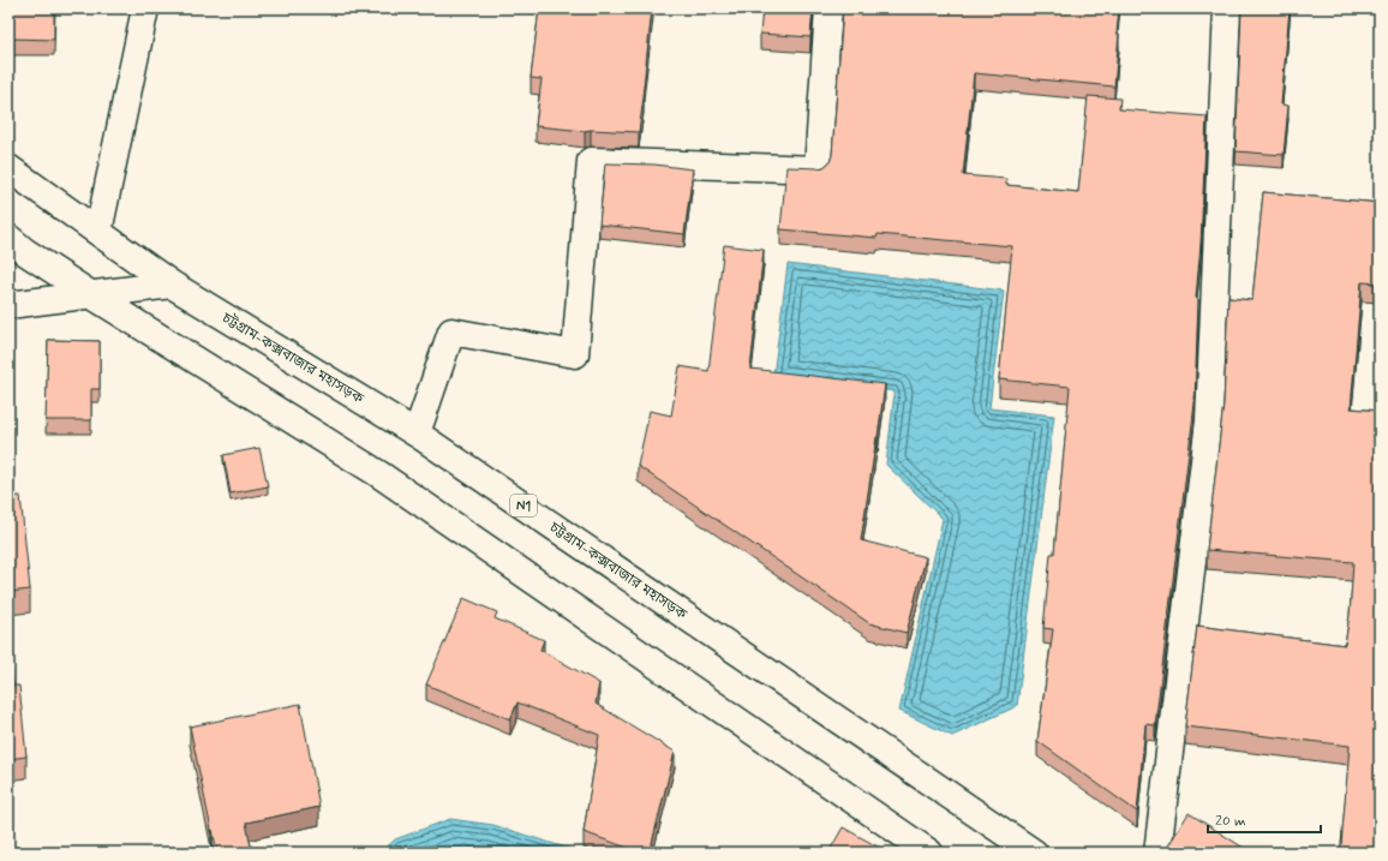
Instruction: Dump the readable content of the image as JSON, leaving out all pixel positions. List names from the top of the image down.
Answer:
{
  "streets": {
    "main road": ["চট্টগ্রাম-কক্সবাজার মহাসড়ক", "N1"]
  },
  "scale_bar": "20 m"
}
